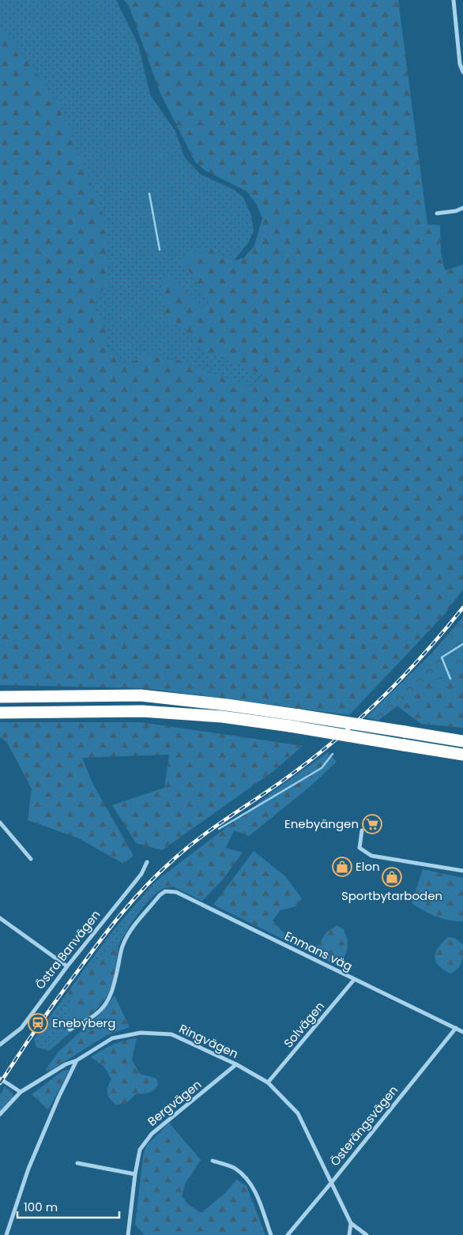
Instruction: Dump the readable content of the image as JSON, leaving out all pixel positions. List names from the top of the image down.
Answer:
{
  "streets": {
    "street": [
      "Östra Banvägen",
      "Enmans väg",
      "Solvägen",
      "Ringvägen",
      "Bergvägen",
      "Österängsvägen"
    ]
  },
  "crossings": [
    ["Enmans väg", "Solvägen"],
    ["Enmans väg", "Österängsvägen"],
    ["Solvägen", "Ringvägen"],
    ["Ringvägen", "Bergvägen"],
    ["Ringvägen", "Österängsvägen"]
  ],
  "places": {
    "supermarket": ["Enebyängen"],
    "shop": ["Elon", "Sportbytarboden"],
    "station": ["Enebyberg"]
  },
  "scale_bar": "100 m"
}
